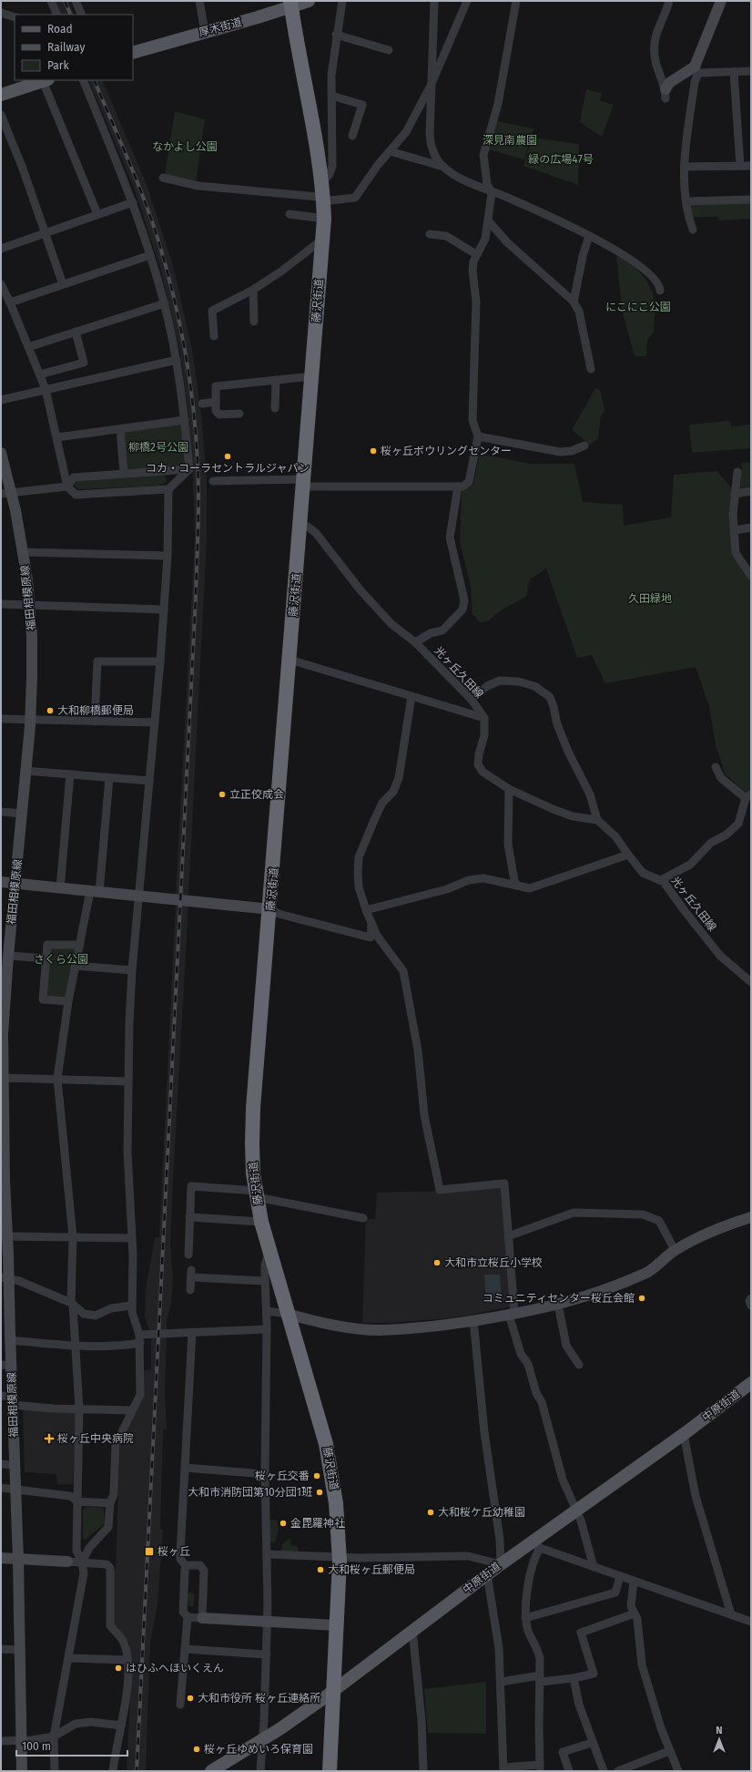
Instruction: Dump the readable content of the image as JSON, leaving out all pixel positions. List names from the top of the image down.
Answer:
{
  "streets": {
    "highway": ["藤沢街道"],
    "main road": ["厚木街道", "中原街道"],
    "street": ["福田相模原線", "光ヶ丘久田線"]
  },
  "crossings": [
    ["厚木街道", "藤沢街道"],
    ["藤沢街道", "光ヶ丘久田線"],
    ["藤沢街道", "中原街道"]
  ],
  "parks": [
    "深見南農園",
    "なかよし公園",
    "緑の広場47号",
    "にこにこ公園",
    "柳橋2号公園",
    "久田緑地",
    "さくら公園"
  ],
  "places": {
    "other": [
      "桜ヶ丘ボウリングセンター",
      "コカ・コーラセントラルジャパン",
      "大和柳橋郵便局",
      "立正佼成会",
      "大和市立桜丘小学校",
      "コミュニティセンター桜丘会館",
      "桜ヶ丘交番",
      "大和市消防団第10分団1班",
      "大和桜ケ丘幼稚園",
      "金毘羅神社",
      "大和桜ヶ丘郵便局",
      "はひふへほいくえん",
      "大和市役所 桜ヶ丘連絡所",
      "桜ヶ丘ゆめいろ保育園"
    ],
    "health": ["桜ヶ丘中央病院"],
    "transit": ["桜ヶ丘"]
  },
  "legend": ["Road", "Railway", "Park"],
  "scale_bar": "100 m",
  "north": "top"
}
